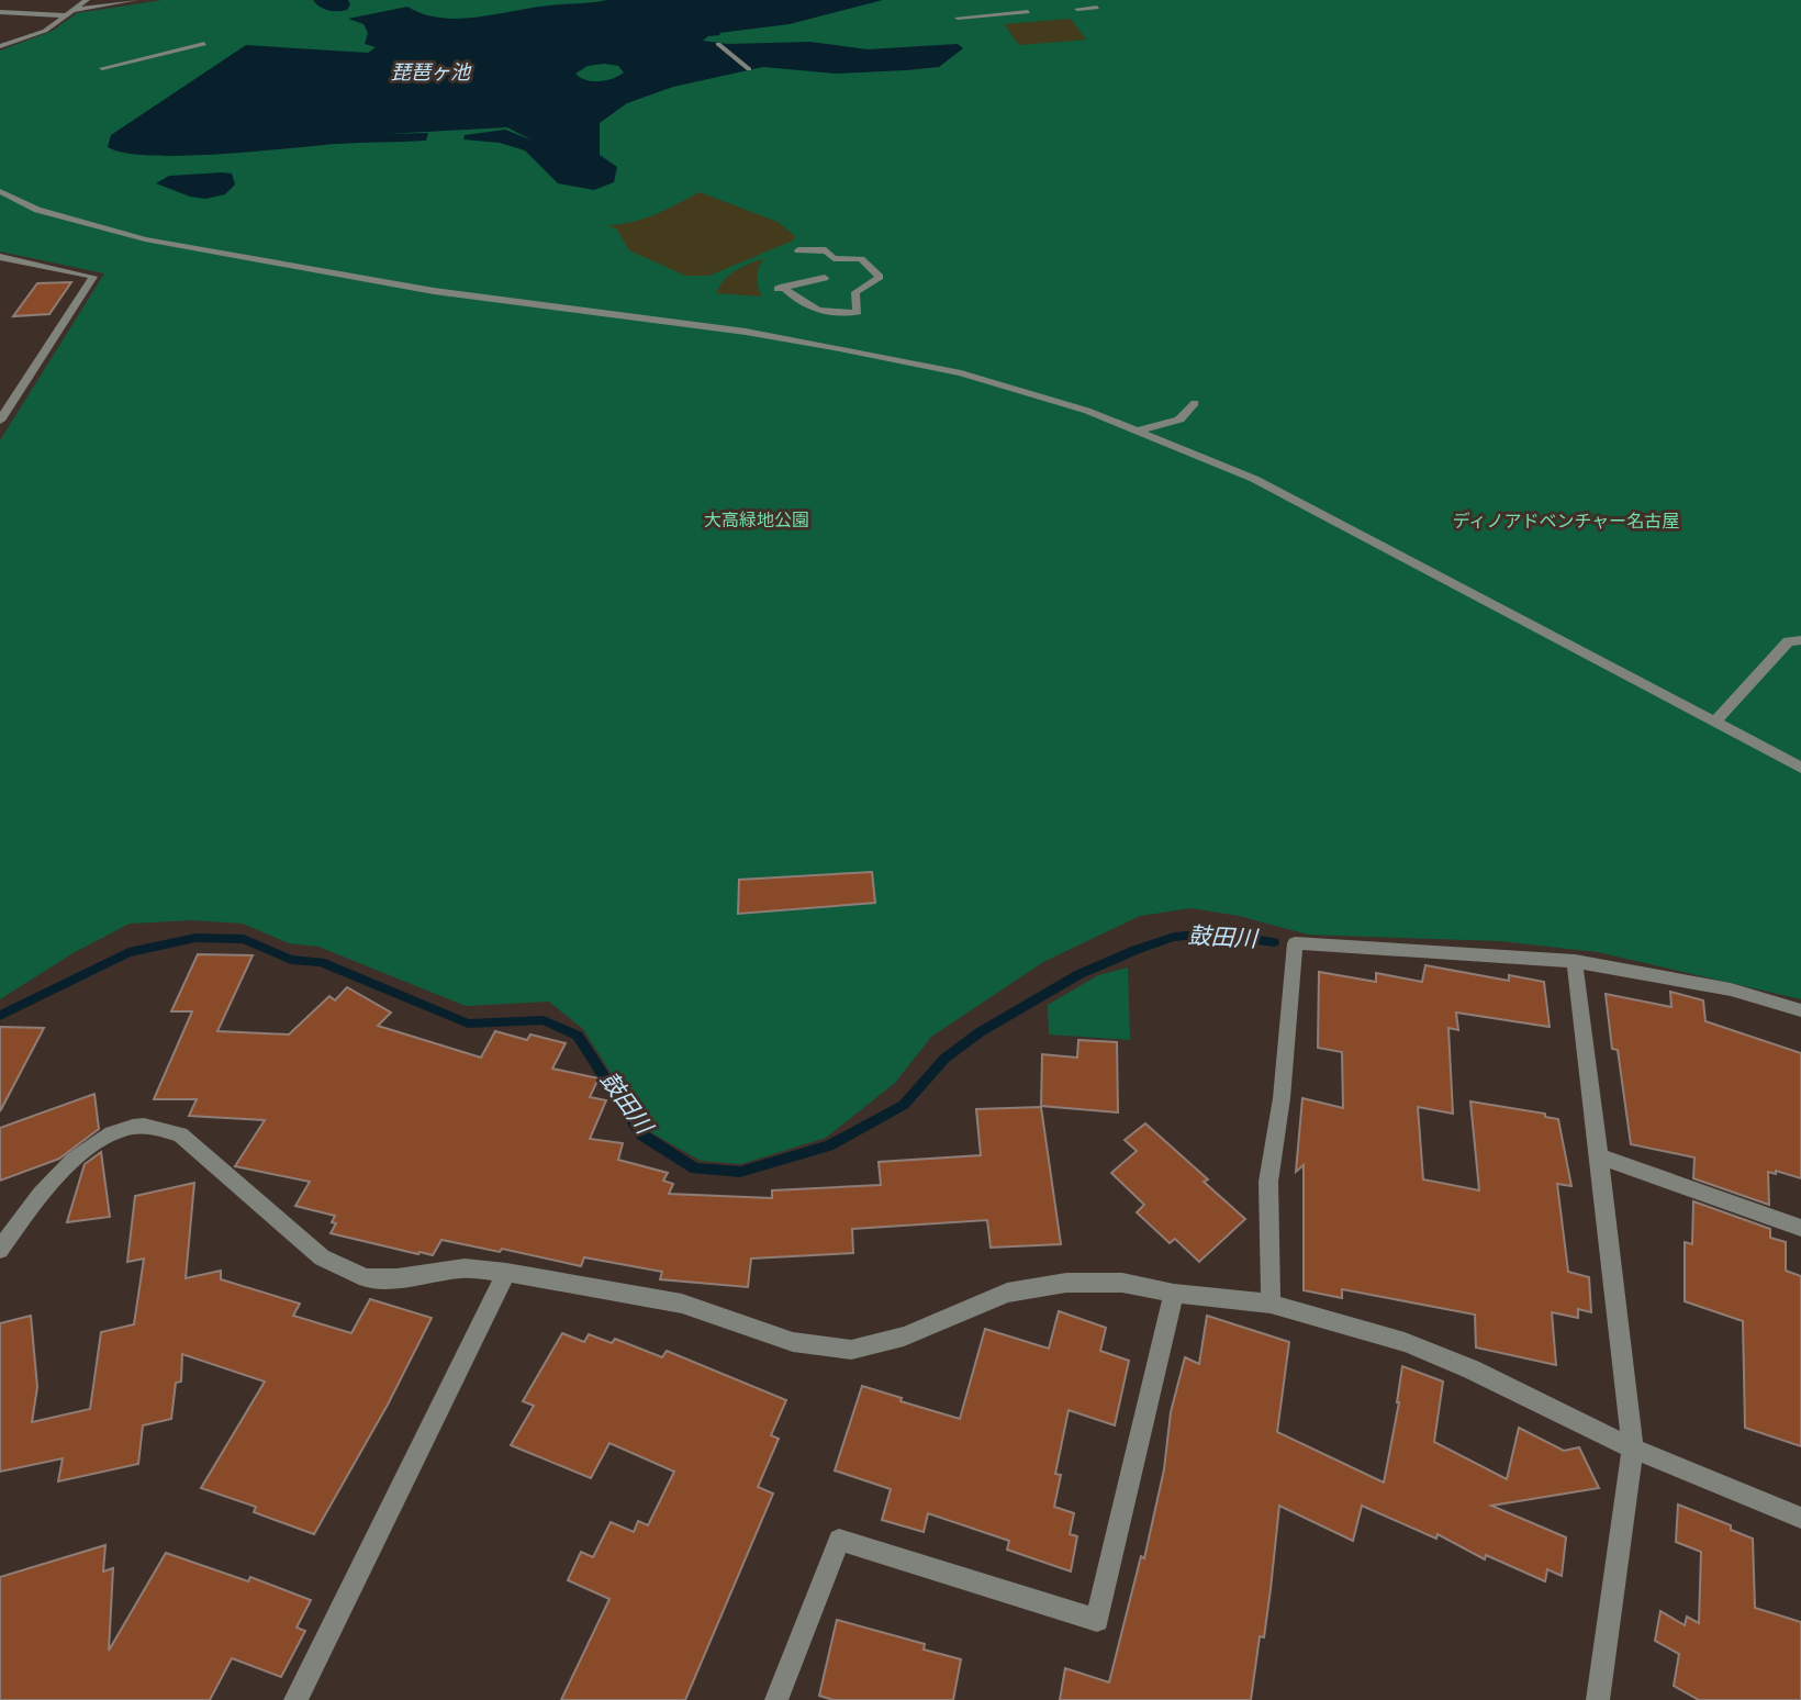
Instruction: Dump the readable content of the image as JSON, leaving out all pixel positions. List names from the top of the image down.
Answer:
{
  "water": ["琵琶ヶ池", "鼓田川"],
  "parks": ["大高緑地公園", "ディノアドベンチャー名古屋"]
}
